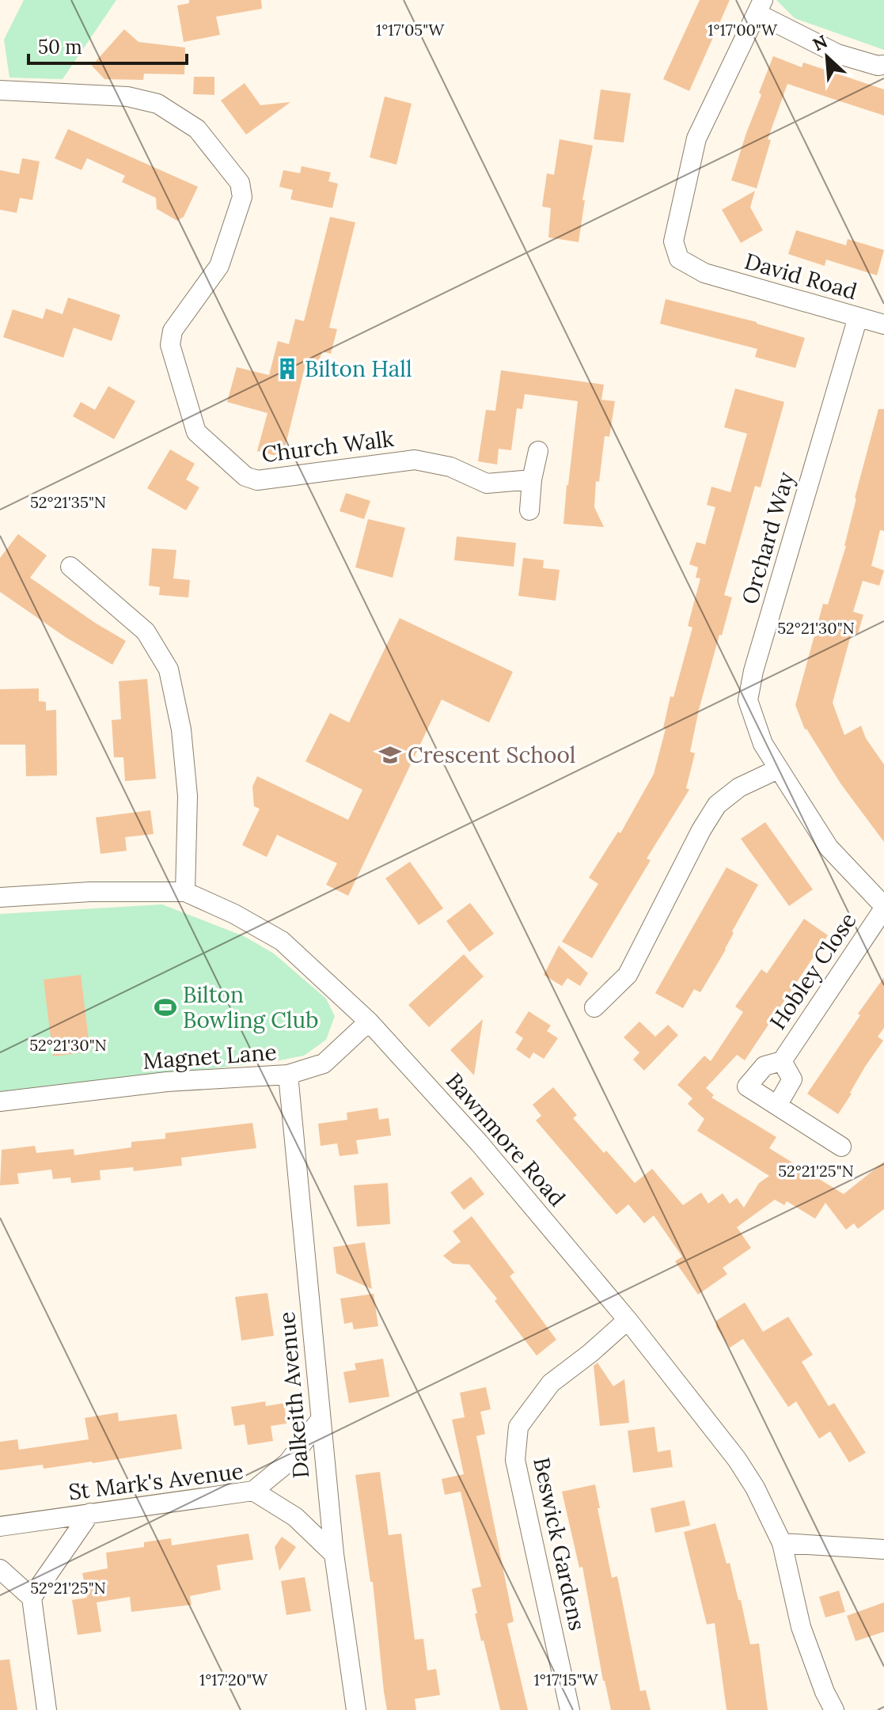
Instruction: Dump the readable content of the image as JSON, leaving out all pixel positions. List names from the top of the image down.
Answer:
{
  "streets": {
    "street": [
      "David Road",
      "Church Walk",
      "Orchard Way",
      "Hobley Close",
      "Magnet Lane",
      "Bawnmore Road",
      "Dalkeith Avenue",
      "St Mark's Avenue",
      "Beswick Gardens"
    ]
  },
  "crossings": [
    ["David Road", "Orchard Way"],
    ["Orchard Way", "Hobley Close"],
    ["Magnet Lane", "Bawnmore Road"],
    ["Magnet Lane", "Dalkeith Avenue"],
    ["Bawnmore Road", "Beswick Gardens"],
    ["Dalkeith Avenue", "St Mark's Avenue"]
  ],
  "places": {
    "building": ["Bilton Hall"],
    "school or university": ["Crescent School"],
    "sports": ["Bilton Bowling Club"]
  },
  "scale_bar": "50 m",
  "north": "top left",
  "coordinates": [
    "1°17'05\"W",
    "1°17'00\"W",
    "52°21'35\"N",
    "52°21'30\"N",
    "52°21'25\"N",
    "1°17'20\"W",
    "1°17'15\"W"
  ]
}
